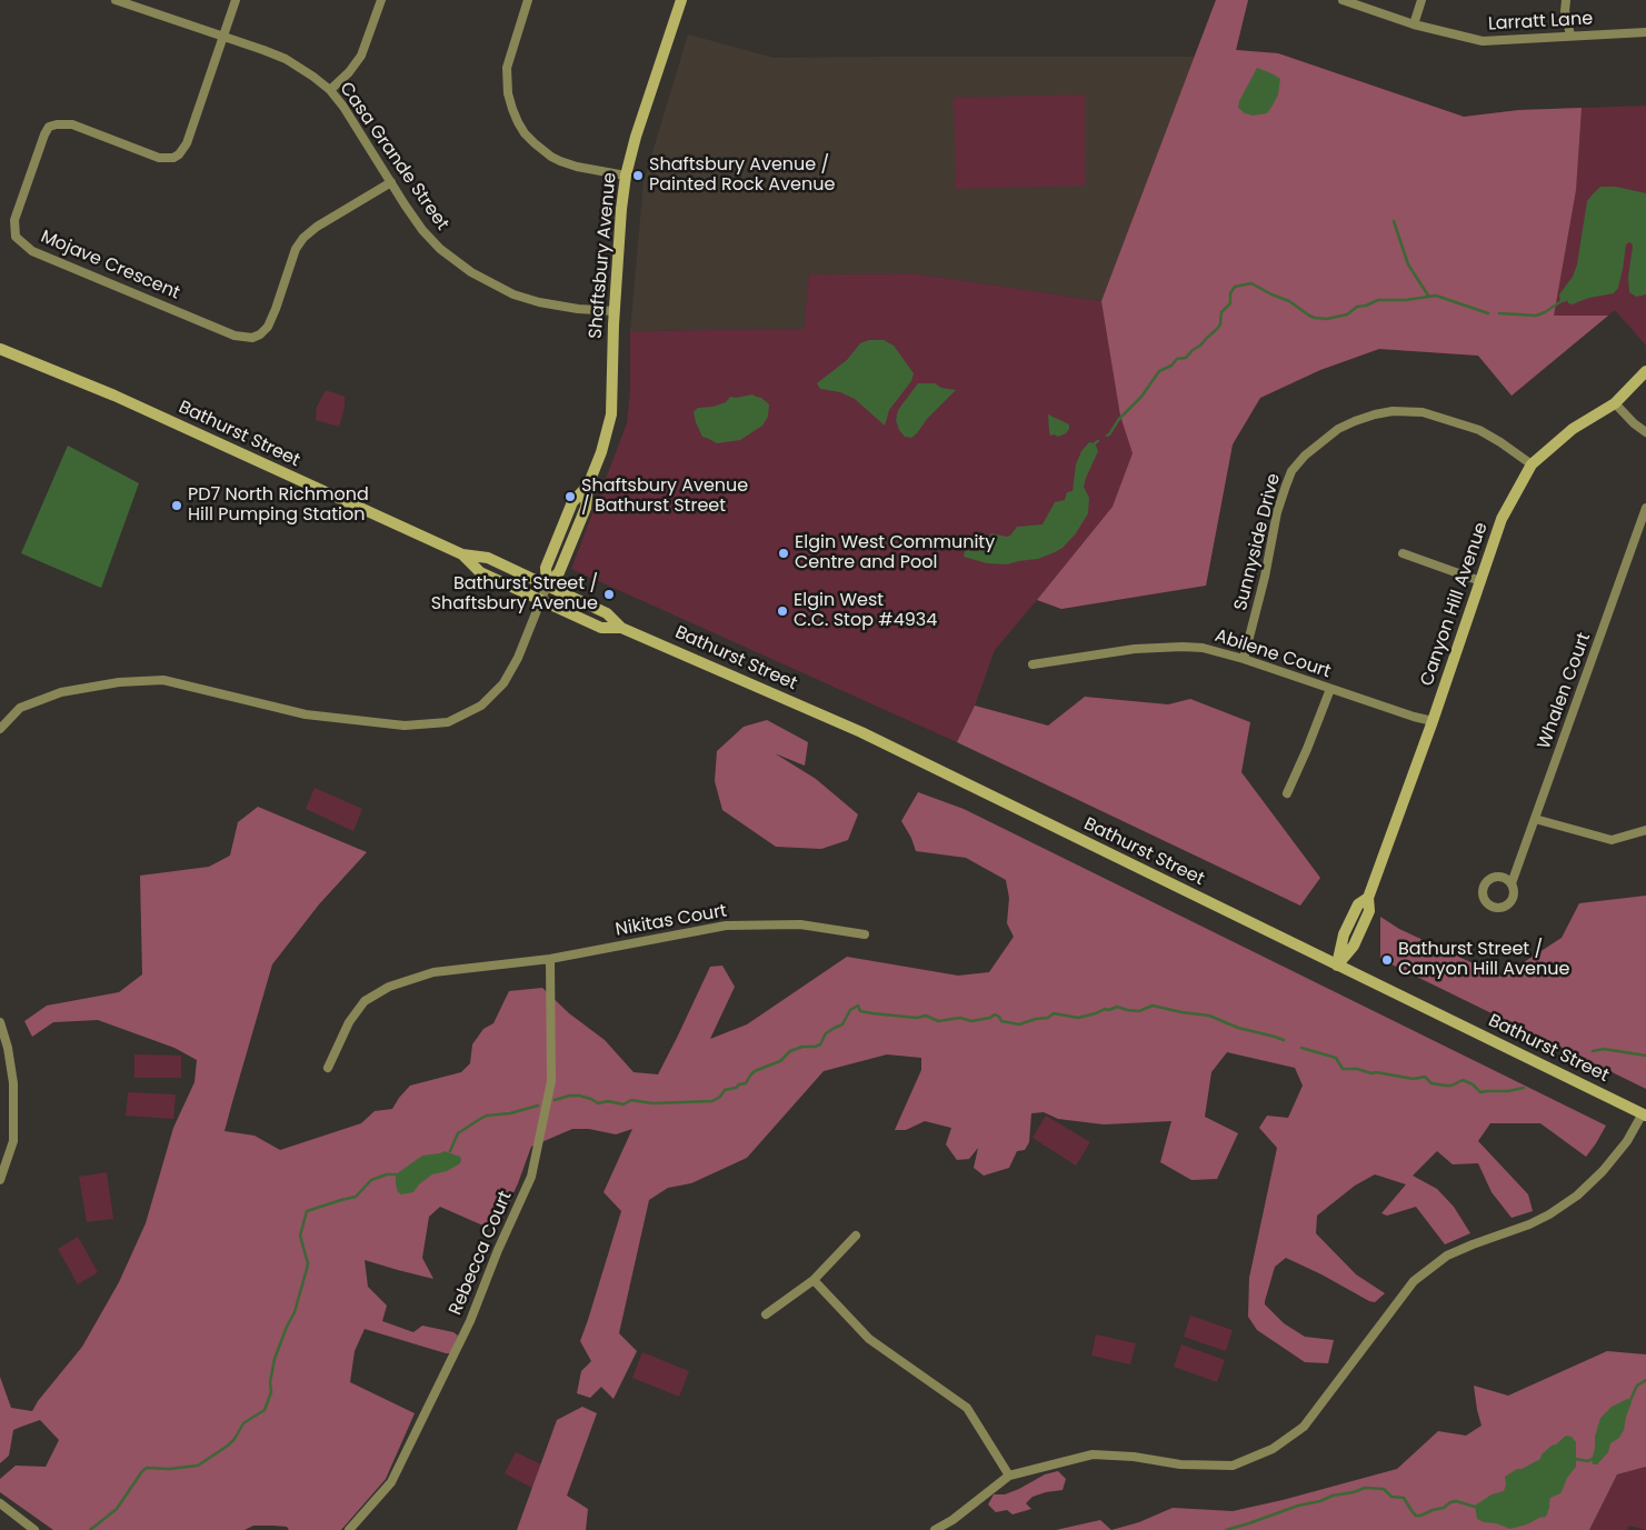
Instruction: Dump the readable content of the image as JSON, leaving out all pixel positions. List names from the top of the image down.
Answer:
{
  "streets": {
    "main road": ["Shaftsbury Avenue", "Bathurst Street", "Canyon Hill Avenue"],
    "street": [
      "Larratt Lane",
      "Casa Grande Street",
      "Mojave Crescent",
      "Sunnyside Drive",
      "Abilene Court",
      "Whalen Court",
      "Nikitas Court",
      "Rebecca Court"
    ]
  },
  "crossings": [
    ["Casa Grande Street", "Shaftsbury Avenue"],
    ["Casa Grande Street", "Mojave Crescent"],
    ["Shaftsbury Avenue", "Bathurst Street"],
    ["Bathurst Street", "Canyon Hill Avenue"],
    ["Sunnyside Drive", "Canyon Hill Avenue"],
    ["Sunnyside Drive", "Abilene Court"],
    ["Canyon Hill Avenue", "Abilene Court"],
    ["Nikitas Court", "Rebecca Court"]
  ],
  "places": [
    "Shaftsbury Avenue / Painted Rock Avenue",
    "Shaftsbury Avenue / Bathurst Street",
    "PD7 North Richmond Hill Pumping Station",
    "Elgin West Community Centre and Pool",
    "Bathurst Street / Shaftsbury Avenue",
    "Elgin West C.C. Stop #4934",
    "Bathurst Street / Canyon Hill Avenue"
  ]
}
